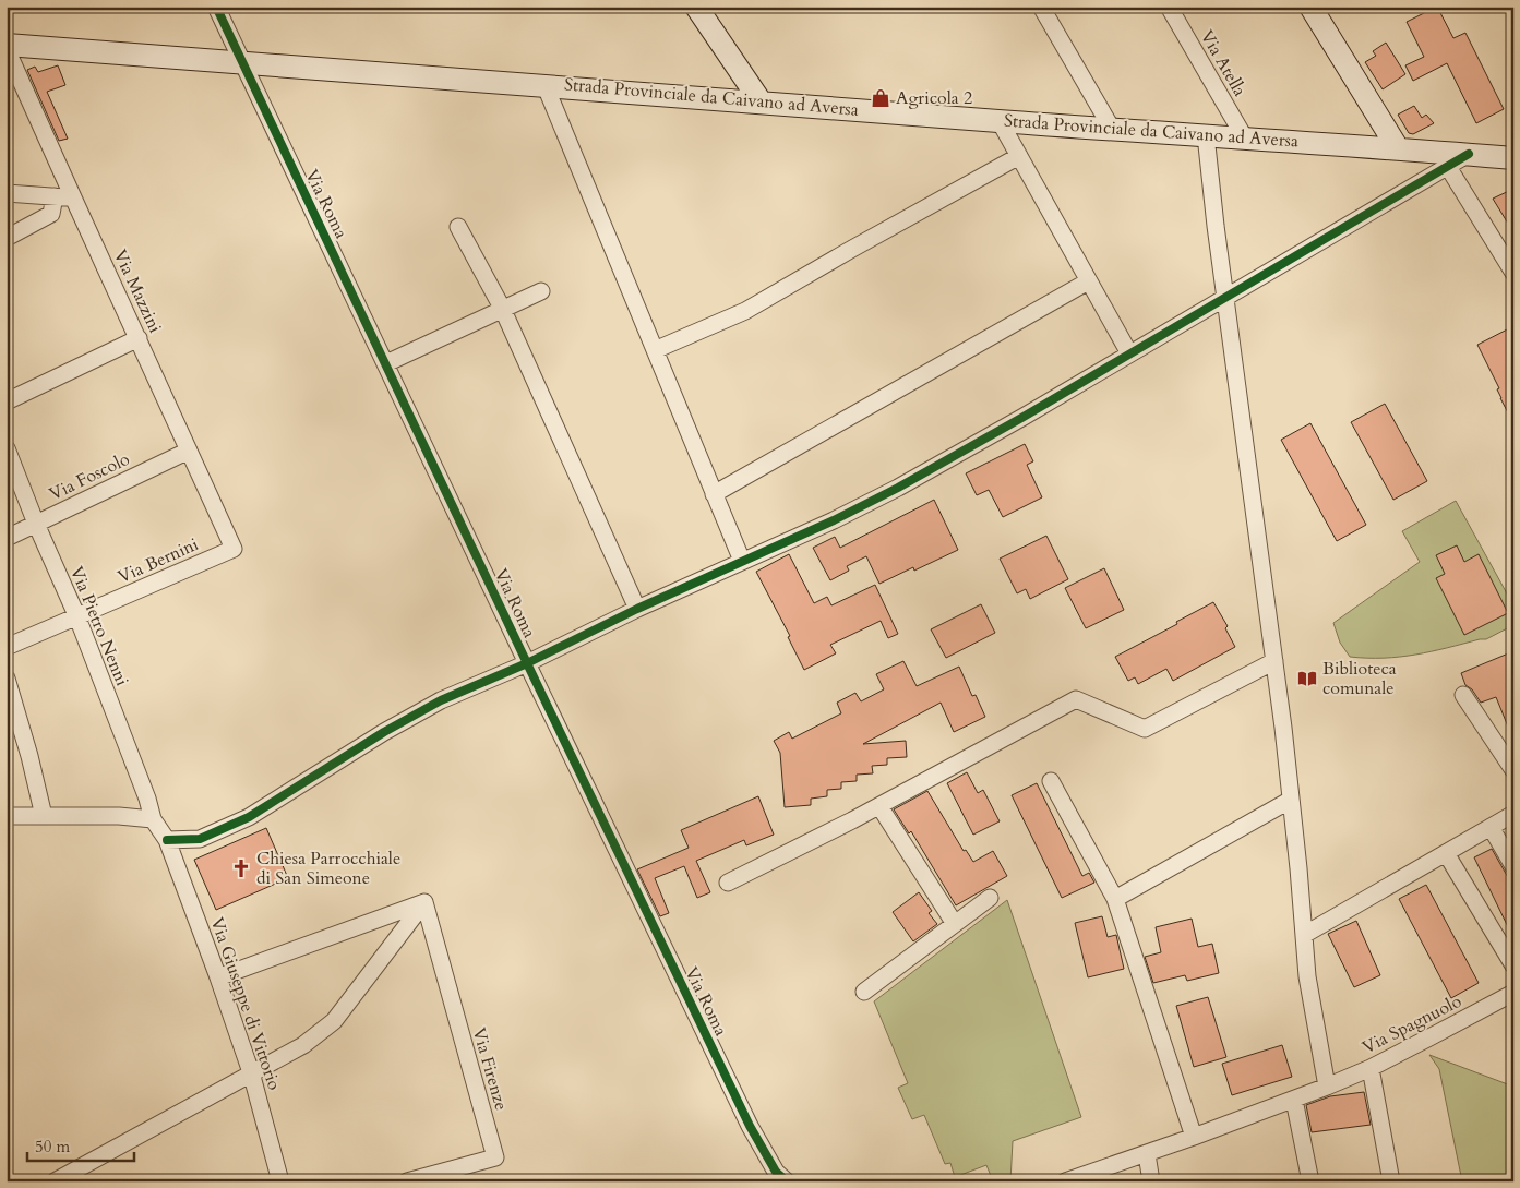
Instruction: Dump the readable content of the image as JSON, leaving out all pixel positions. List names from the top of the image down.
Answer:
{
  "streets": {
    "main road": ["Strada Provinciale da Caivano ad Aversa"],
    "street": [
      "Via Atella",
      "Via Roma",
      "Via Mazzini",
      "Via Foscolo",
      "Via Bernini",
      "Via Pietro Nenni",
      "Via Giuseppe di Vittorio",
      "Via Spagnuolo",
      "Via Firenze"
    ]
  },
  "crossings": [
    ["Via Atella", "Strada Provinciale da Caivano ad Aversa"],
    ["Strada Provinciale da Caivano ad Aversa", "Via Roma"],
    ["Via Mazzini", "Via Foscolo"],
    ["Via Mazzini", "Via Bernini"],
    ["Via Foscolo", "Via Pietro Nenni"],
    ["Via Bernini", "Via Pietro Nenni"],
    ["Via Pietro Nenni", "Via Giuseppe di Vittorio"]
  ],
  "places": {
    "shop": ["Agricola 2"],
    "library": ["Biblioteca comunale"],
    "church": ["Chiesa Parrocchiale di San Simeone"]
  },
  "scale_bar": "50 m"
}
